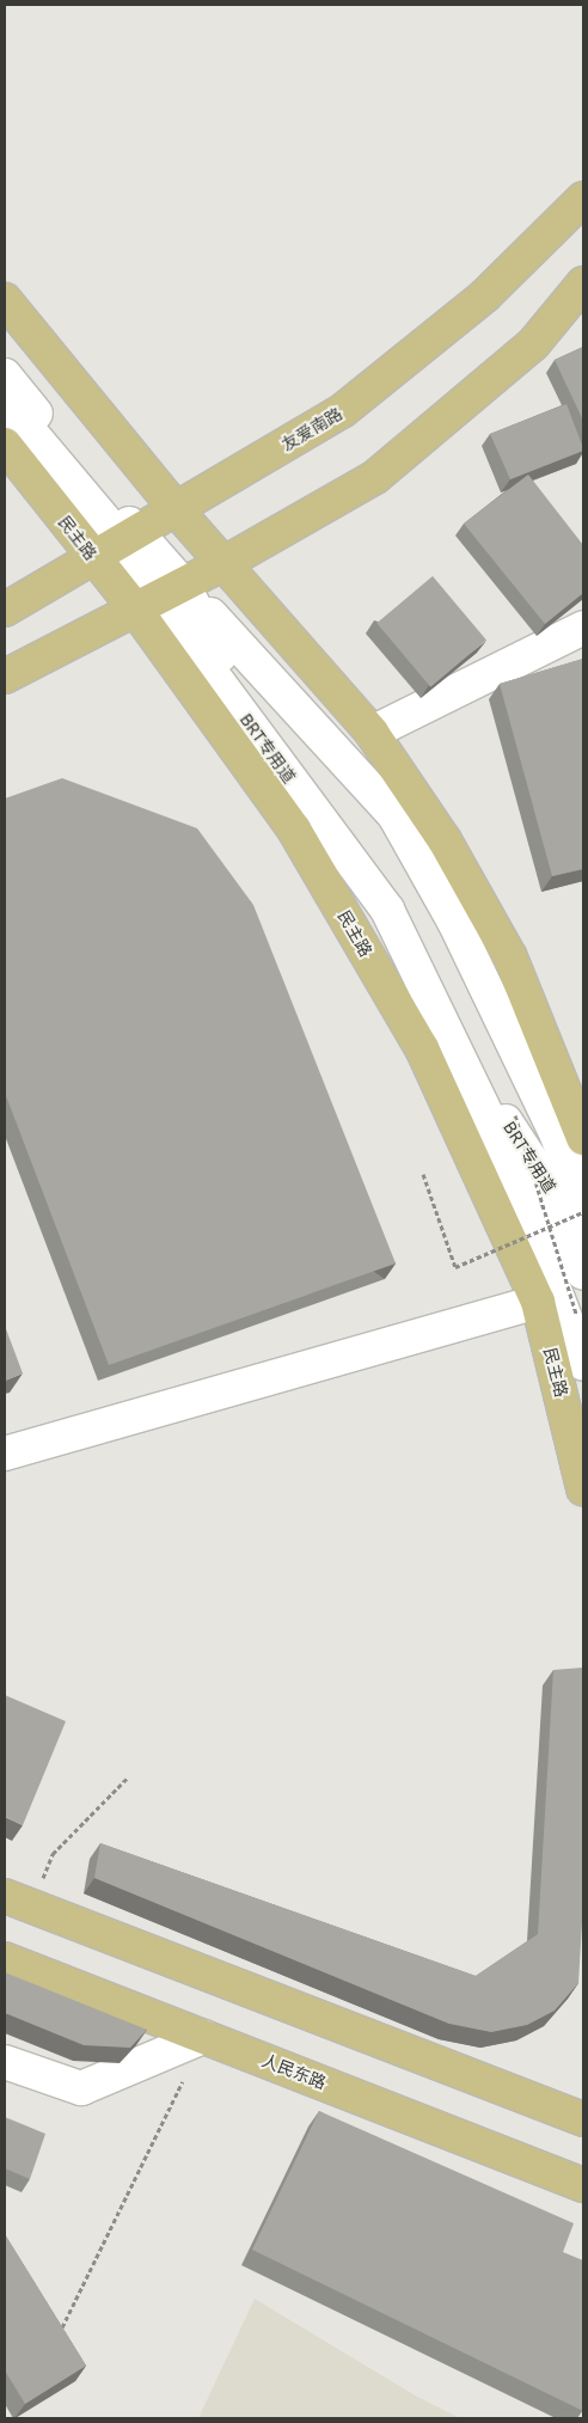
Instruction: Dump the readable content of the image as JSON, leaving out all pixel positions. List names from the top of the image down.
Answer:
{
  "streets": {
    "main road": ["友爱南路", "民主路", "人民东路"],
    "lane": ["BRT专用道"]
  },
  "crossings": [
    ["友爱南路", "民主路"],
    ["友爱南路", "BRT专用道"],
    ["民主路", "BRT专用道"]
  ]
}
